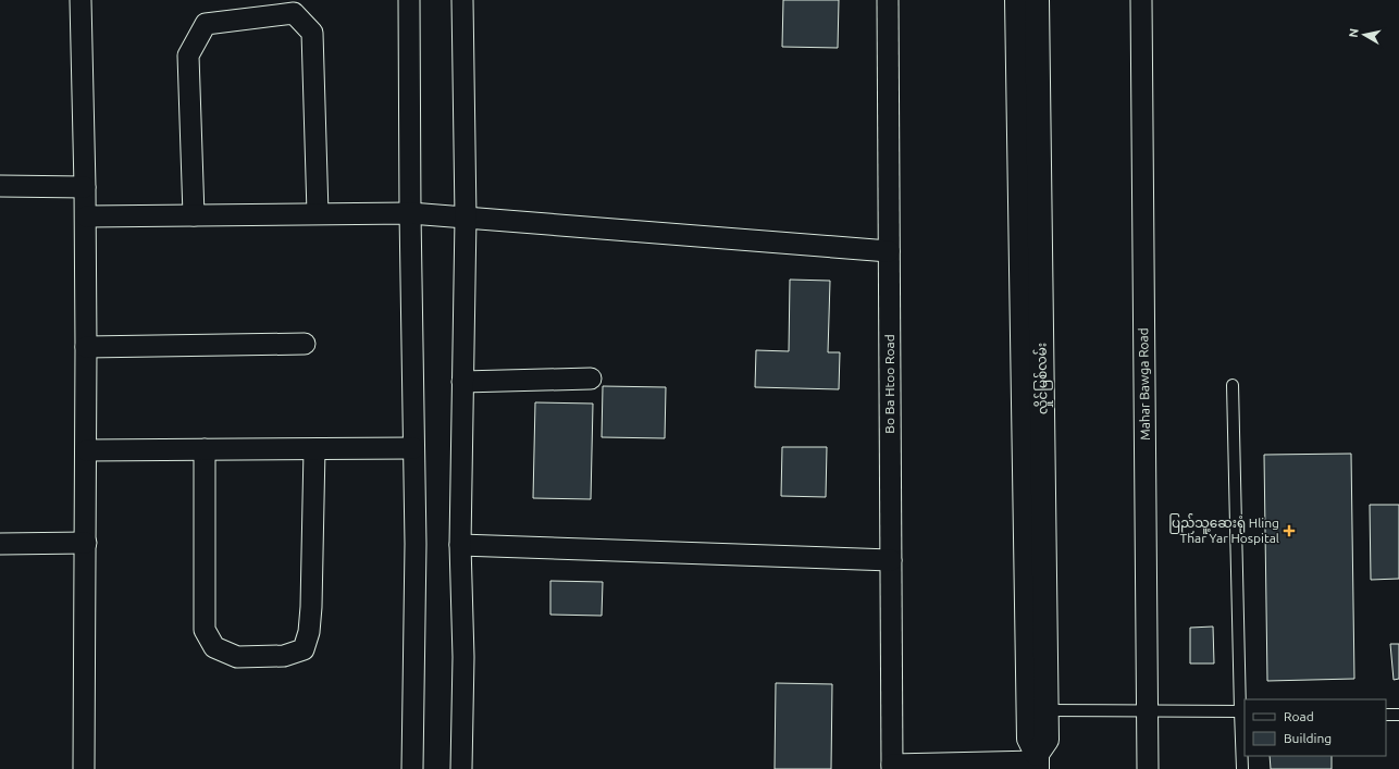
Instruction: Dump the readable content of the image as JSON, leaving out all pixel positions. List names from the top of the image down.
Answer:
{
  "streets": {
    "main road": ["လှိုင်မြစ်လမ်း"],
    "street": ["Bo Ba Htoo Road", "Mahar Bawga Road"]
  },
  "places": {
    "health": ["ပြည်သူ့ဆေးရုံ Hling Thar Yar Hospital"]
  },
  "legend": ["Road", "Building"],
  "north": "left"
}
